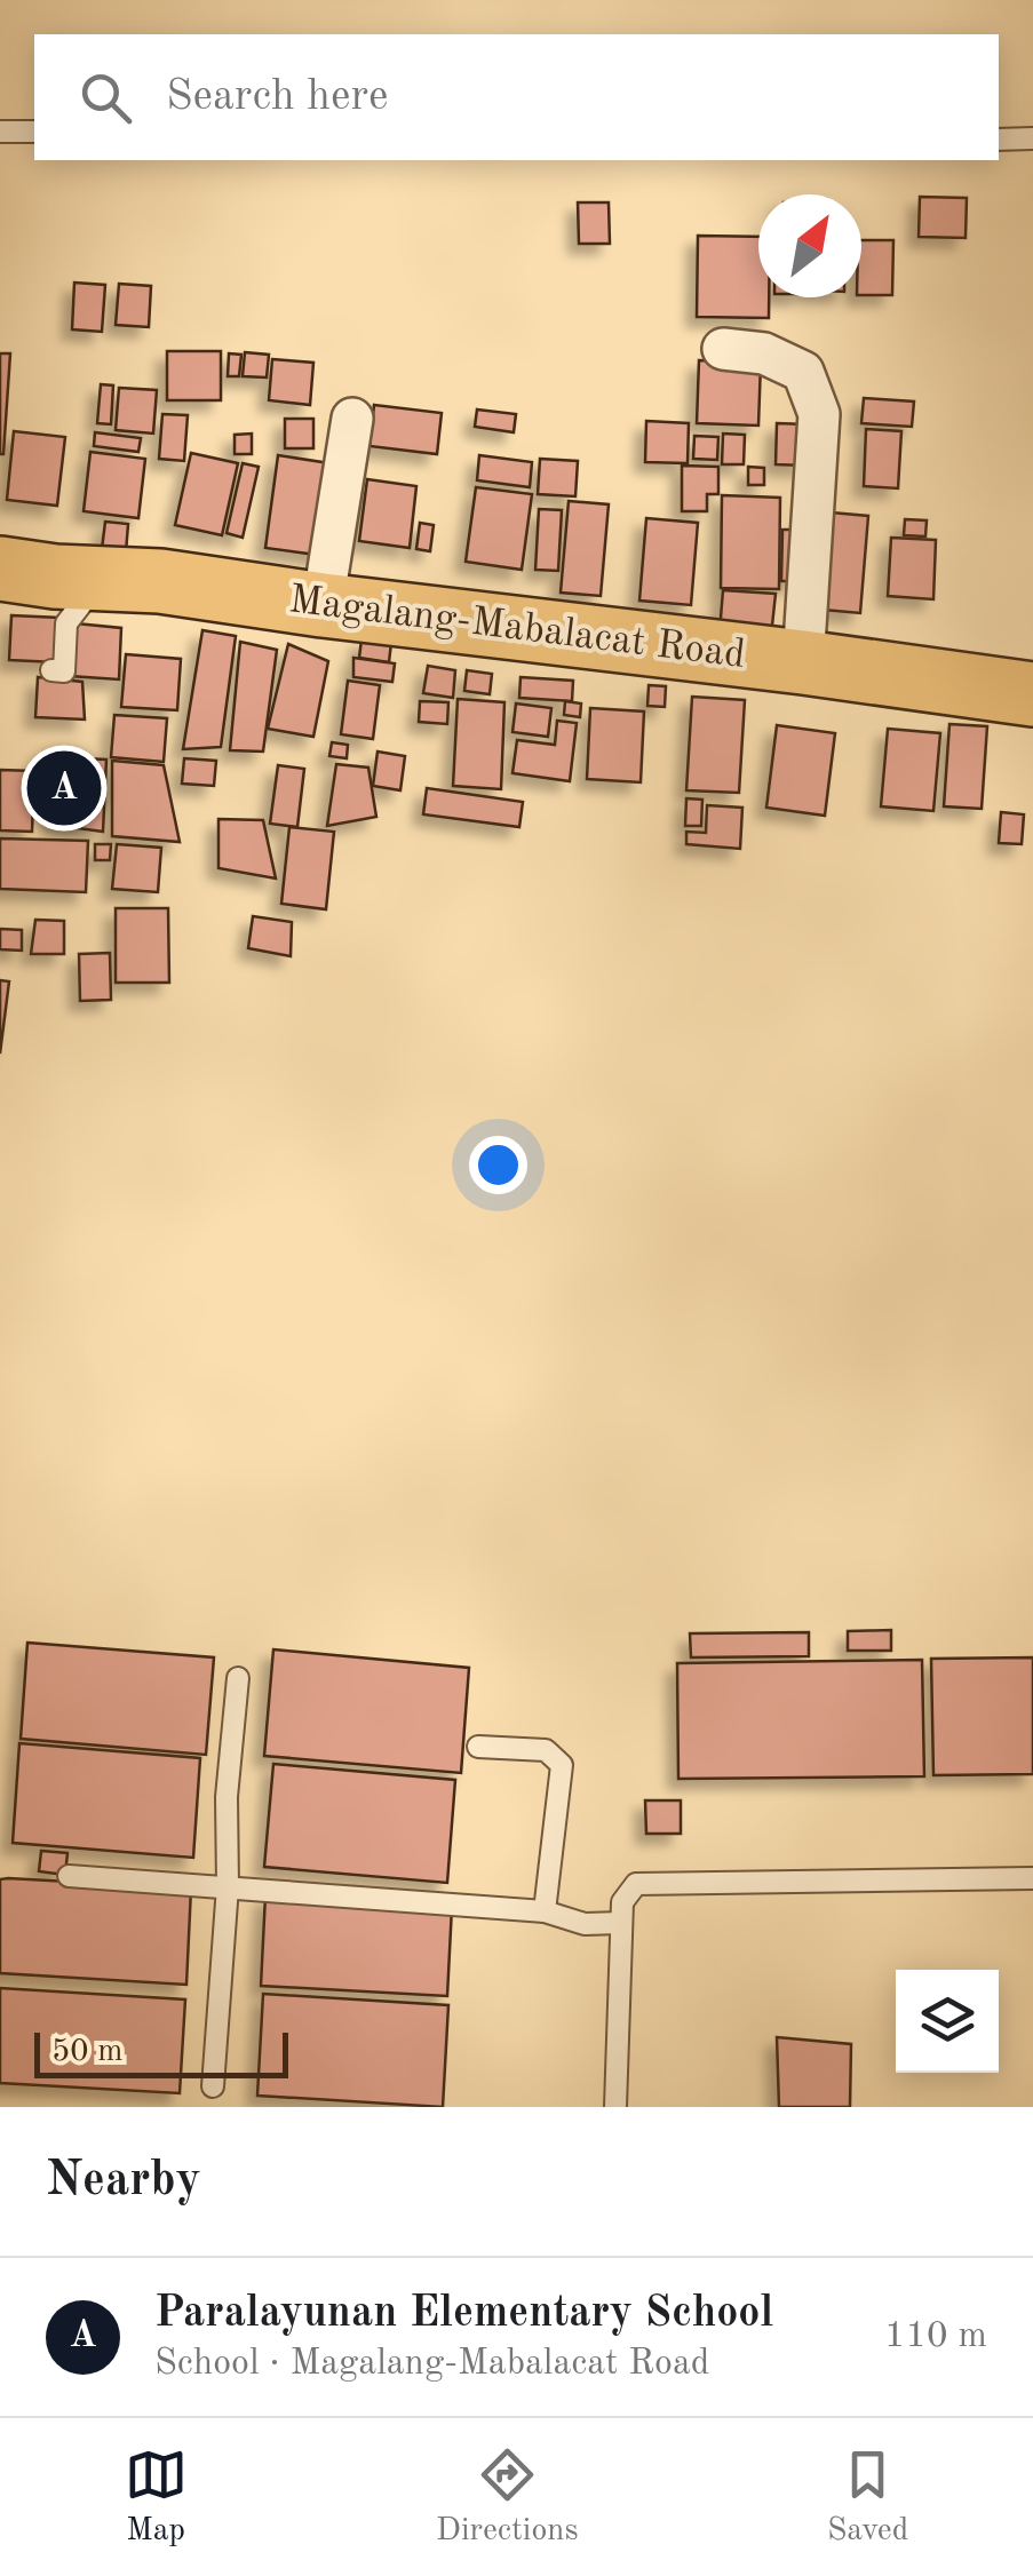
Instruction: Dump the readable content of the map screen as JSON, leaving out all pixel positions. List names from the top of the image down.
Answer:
{
  "streets": {
    "main road": ["Magalang-Mabalacat Road"]
  },
  "scale_bar": "50 m",
  "north": "top right",
  "page": {
    "search": "Search here",
    "pins": "A",
    "scale": "50 m",
    "heading": "Nearby",
    "list": [
      {
        "mark": "A",
        "name": "Paralayunan Elementary School",
        "note": "School · Magalang-Mabalacat Road",
        "value": "110 m"
      }
    ],
    "nav": ["Map", "Directions", "Saved"]
  }
}
